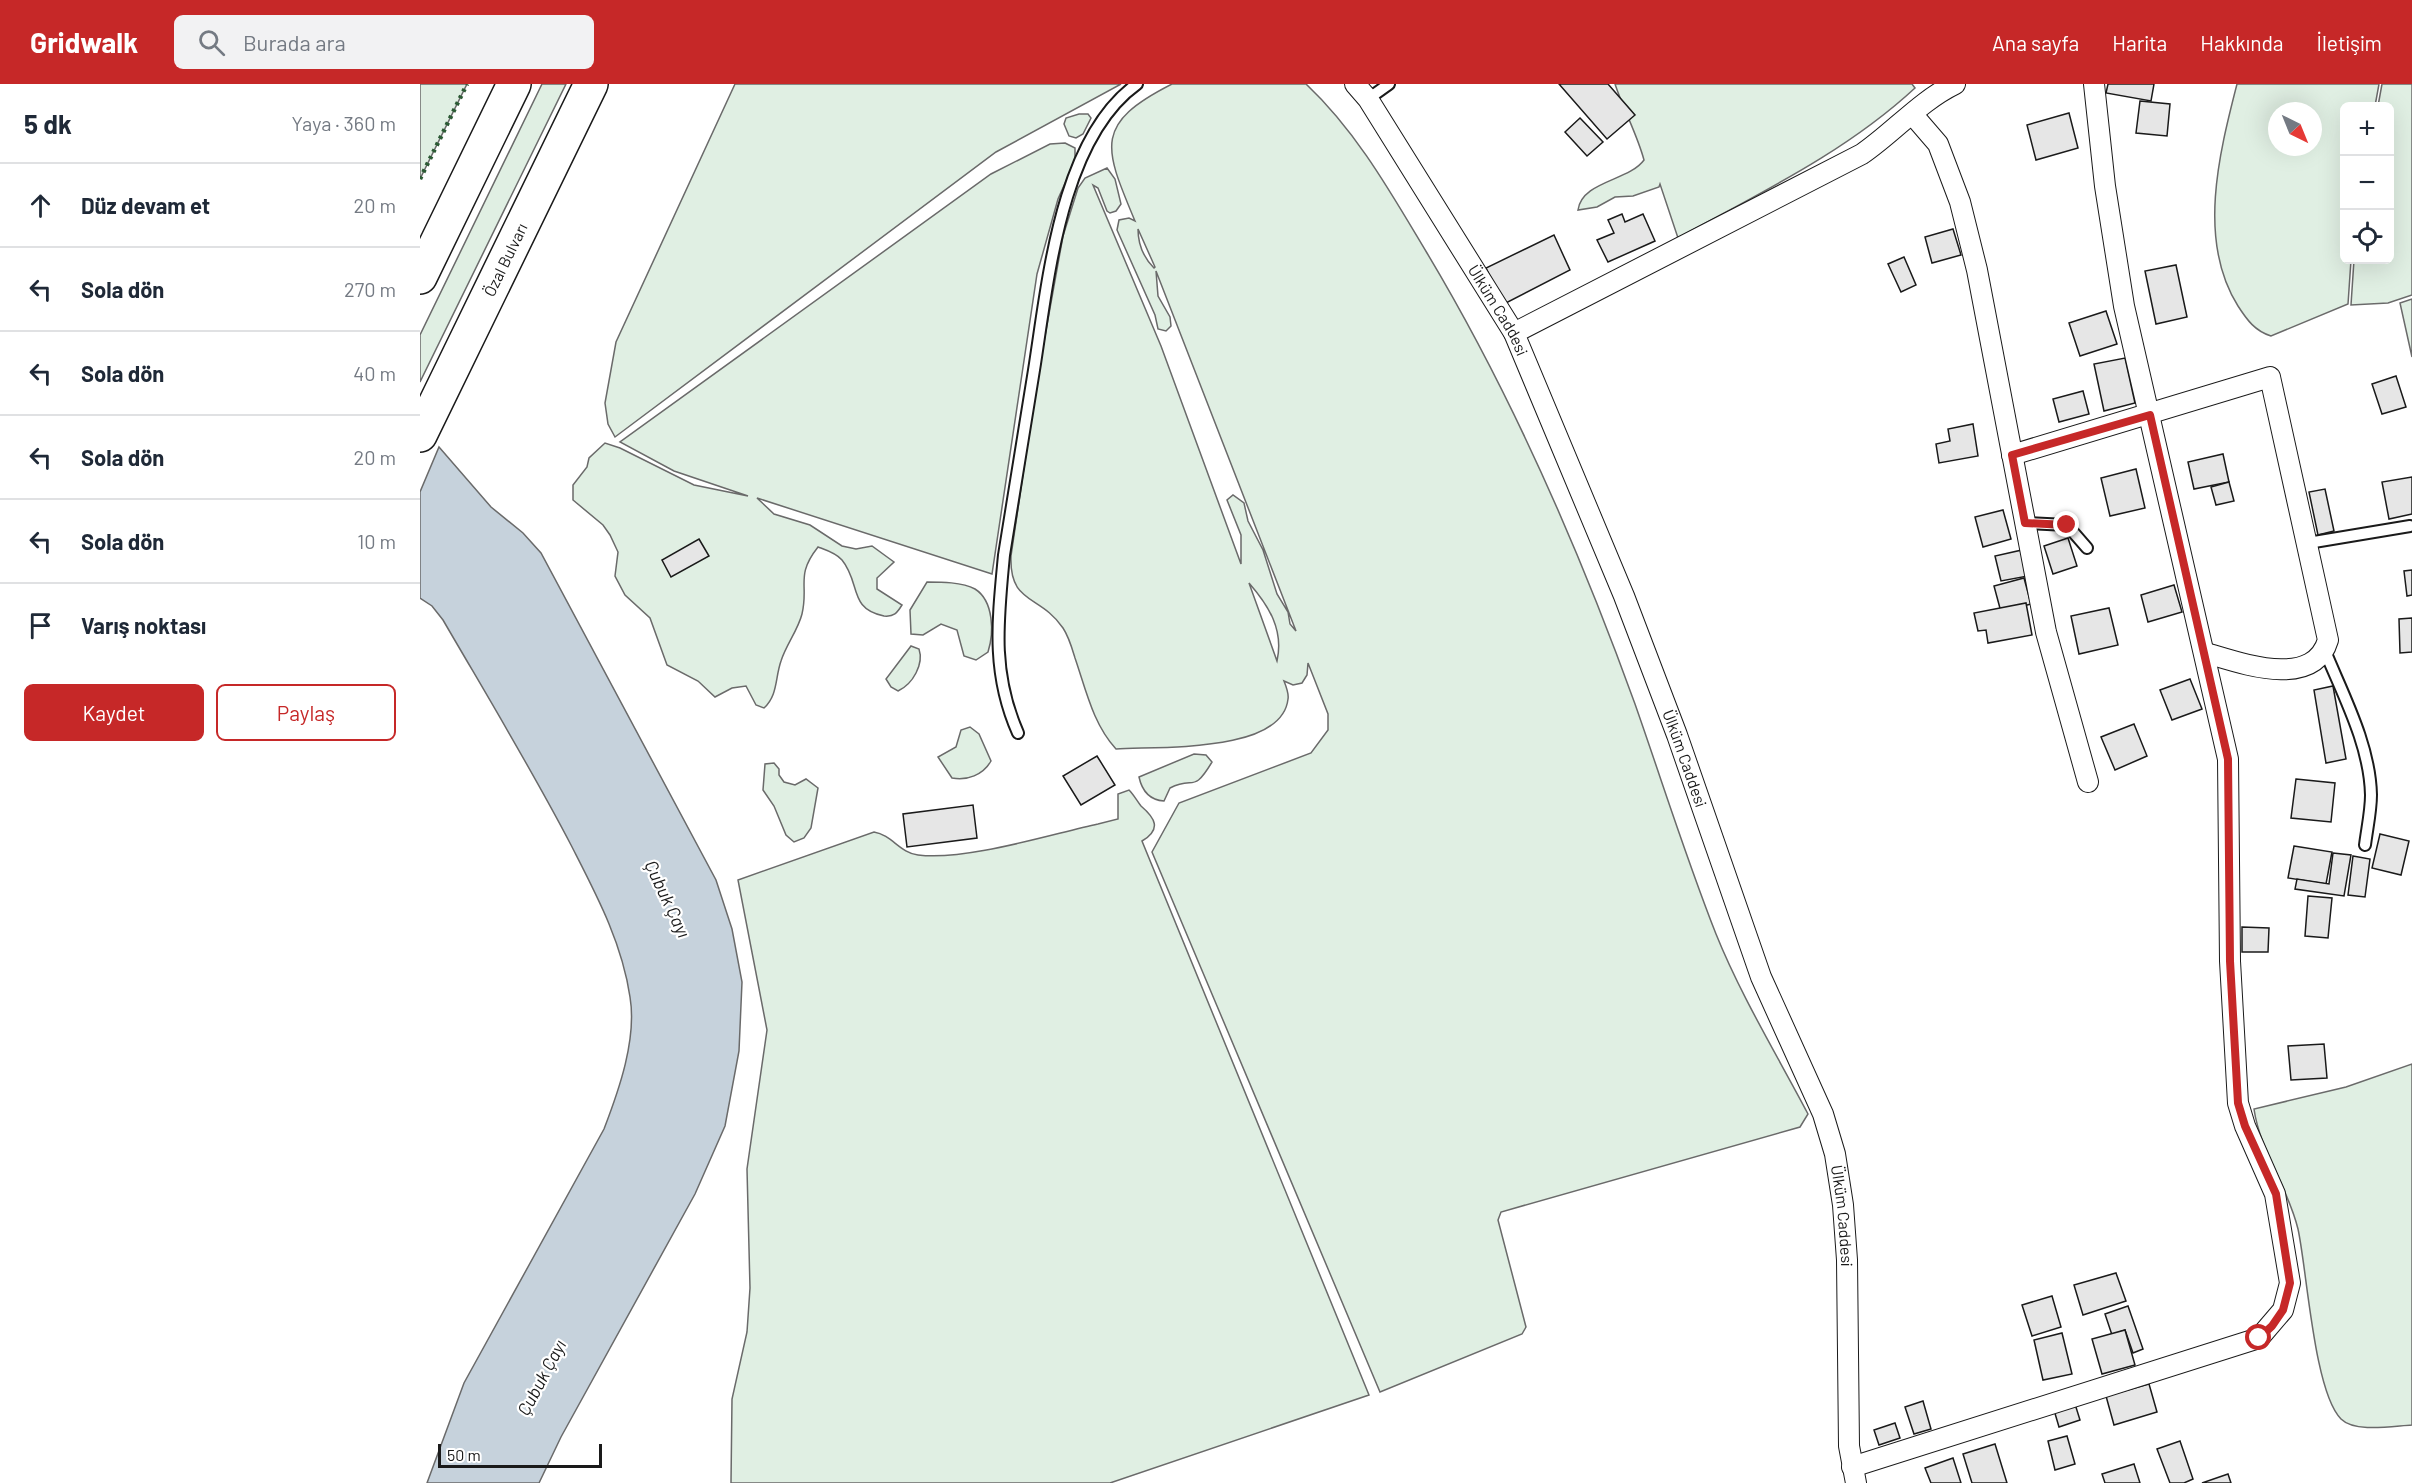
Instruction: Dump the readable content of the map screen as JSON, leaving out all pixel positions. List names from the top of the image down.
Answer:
{
  "streets": {
    "highway": ["Özal Bulvarı"],
    "street": ["Ülküm Caddesi"]
  },
  "water": ["Çubuk Çayı"],
  "scale_bar": "50 m",
  "north": "bottom right",
  "page": {
    "header": "Gridwalk",
    "search": "Burada ara",
    "nav": [
      "Ana sayfa",
      "Harita",
      "Hakkında",
      "İletişim"
    ],
    "heading": ["5 dk", "Yaya · 360 m"],
    "map_buttons": ["+", "−"],
    "list": [
      ["Düz devam et", "20 m"],
      ["Sola dön", "270 m"],
      ["Sola dön", "40 m"],
      ["Sola dön", "20 m"],
      ["Sola dön", "10 m"],
      "Varış noktası"
    ],
    "buttons": ["Kaydet", "Paylaş"],
    "scale": "50 m"
  }
}
